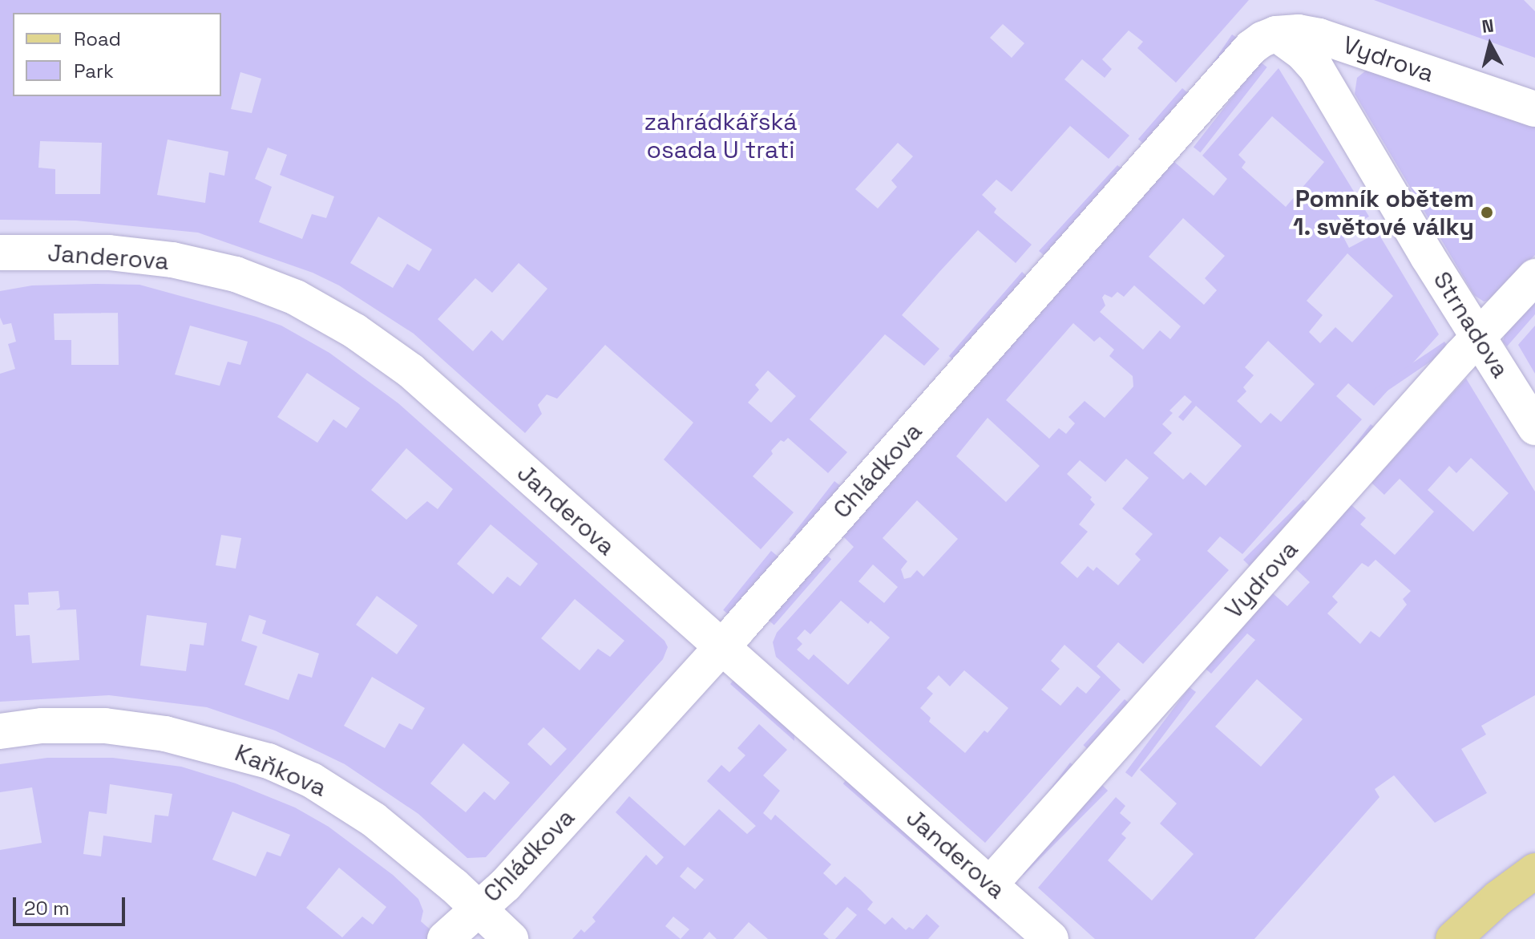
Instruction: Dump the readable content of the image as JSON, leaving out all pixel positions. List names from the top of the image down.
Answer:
{
  "streets": {
    "street": [
      "Vydrova",
      "Janderova",
      "Strnadova",
      "Chládkova",
      "Kaňkova"
    ]
  },
  "crossings": [
    ["Vydrova", "Janderova"],
    ["Vydrova", "Strnadova"],
    ["Vydrova", "Chládkova"],
    ["Janderova", "Chládkova"],
    ["Strnadova", "Chládkova"],
    ["Chládkova", "Kaňkova"]
  ],
  "parks": ["zahrádkářská osada U trati"],
  "places": ["Pomník obětem 1. světové války"],
  "legend": ["Road", "Park"],
  "scale_bar": "20 m",
  "north": "top"
}
